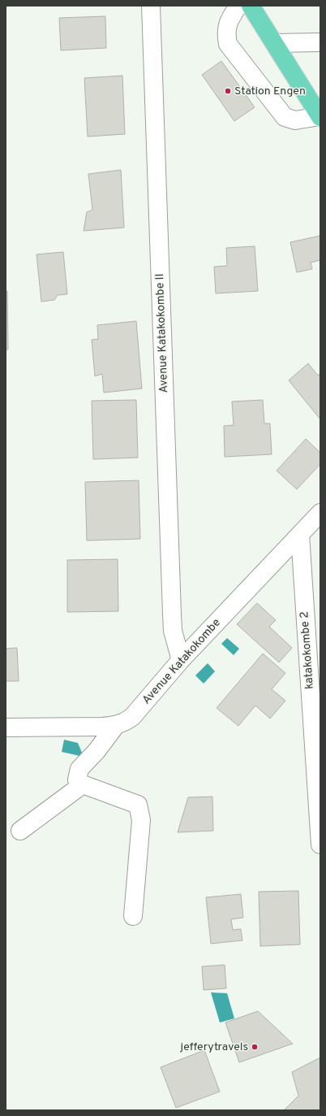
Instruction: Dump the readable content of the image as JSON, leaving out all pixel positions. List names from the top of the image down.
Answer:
{
  "streets": {
    "street": ["Avenue Katakokombe II", "katakokombe 2", "Avenue Katakokombe"]
  },
  "crossings": [
    ["Avenue Katakokombe II", "Avenue Katakokombe"],
    ["katakokombe 2", "Avenue Katakokombe"]
  ],
  "places": ["Station Engen", "jefferytravels"]
}
